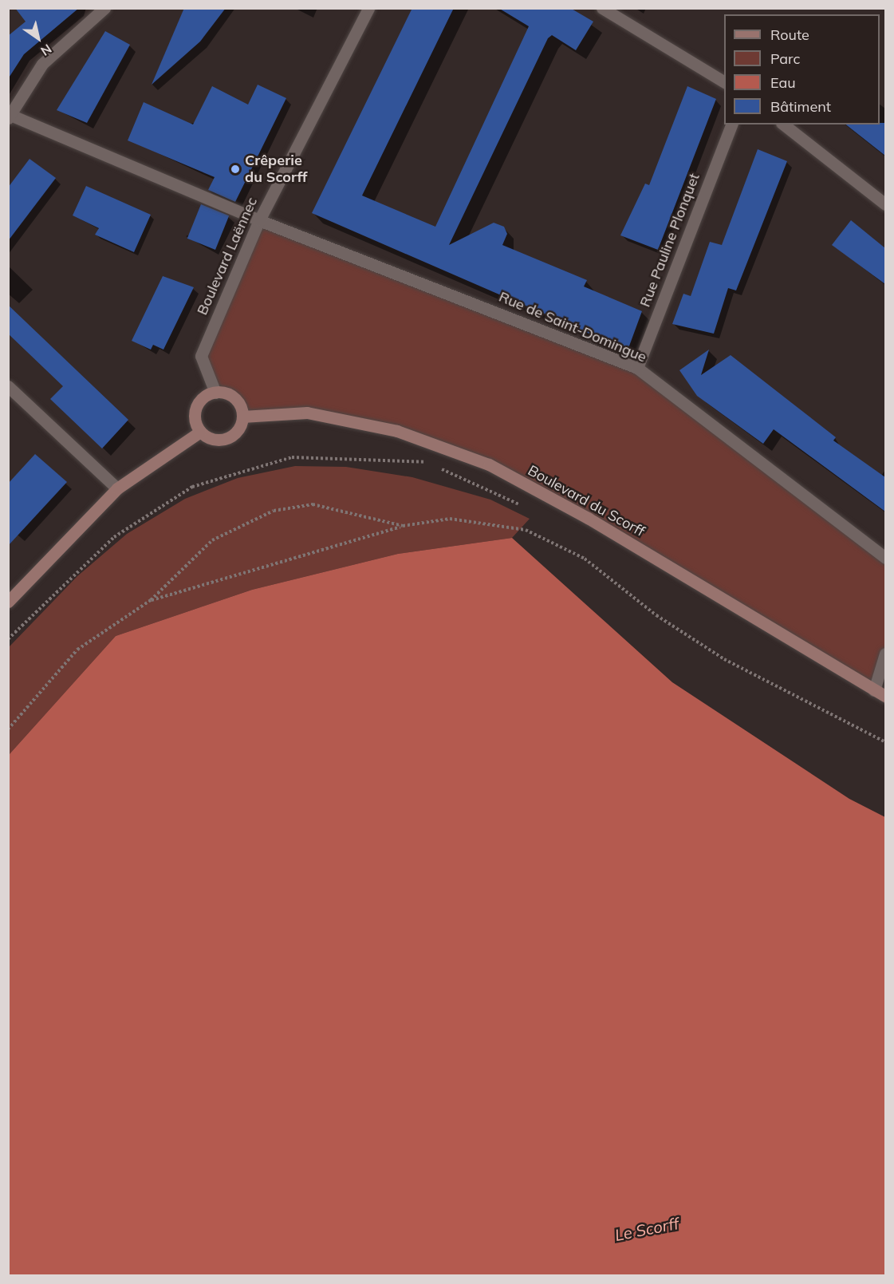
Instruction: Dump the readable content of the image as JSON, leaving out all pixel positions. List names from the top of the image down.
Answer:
{
  "streets": {
    "main road": ["Boulevard du Scorff"],
    "street": ["Rue Pauline Plonquet", "Boulevard Laënnec", "Rue de Saint-Domingue"]
  },
  "crossings": [
    ["Rue Pauline Plonquet", "Rue de Saint-Domingue"],
    ["Boulevard Laënnec", "Rue de Saint-Domingue"],
    ["Boulevard Laënnec", "Boulevard du Scorff"]
  ],
  "water": ["Le Scorff"],
  "places": ["Crêperie du Scorff"],
  "legend": [
    "Route",
    "Parc",
    "Eau",
    "Bâtiment"
  ],
  "north": "bottom right"
}
